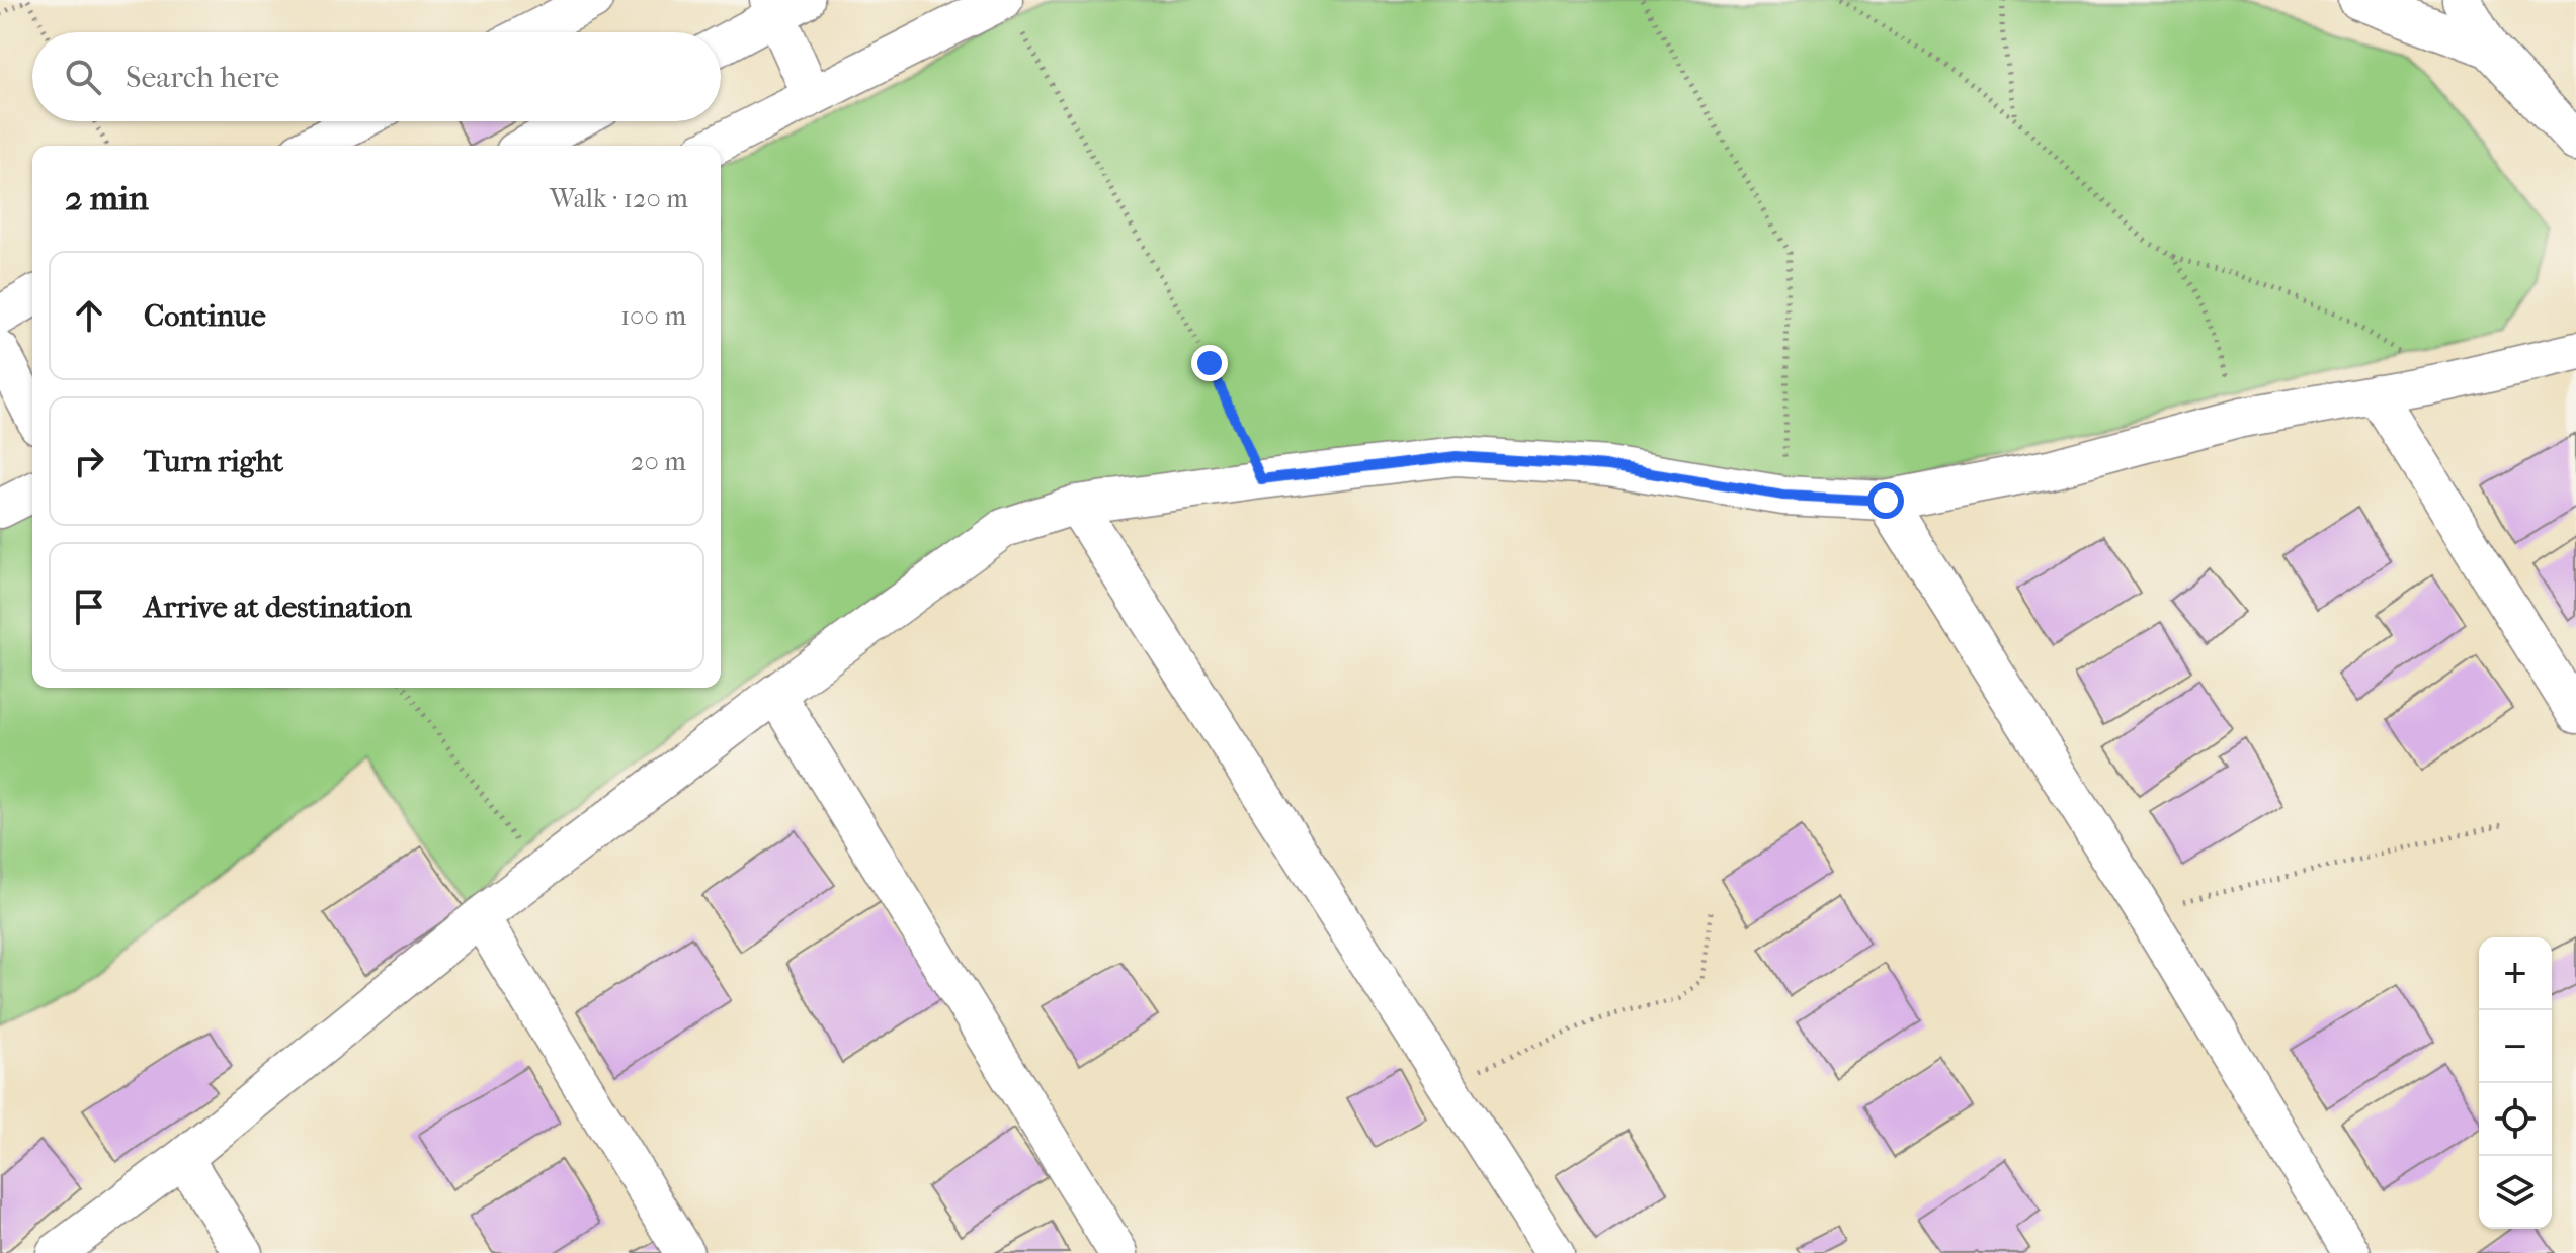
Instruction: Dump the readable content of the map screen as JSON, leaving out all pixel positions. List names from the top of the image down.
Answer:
{
  "page": {
    "search": "Search here",
    "heading": ["2 min", "Walk · 120 m"],
    "list": [
      ["Continue", "100 m"],
      ["Turn right", "20 m"],
      "Arrive at destination"
    ],
    "map_buttons": ["+", "−"]
  }
}
